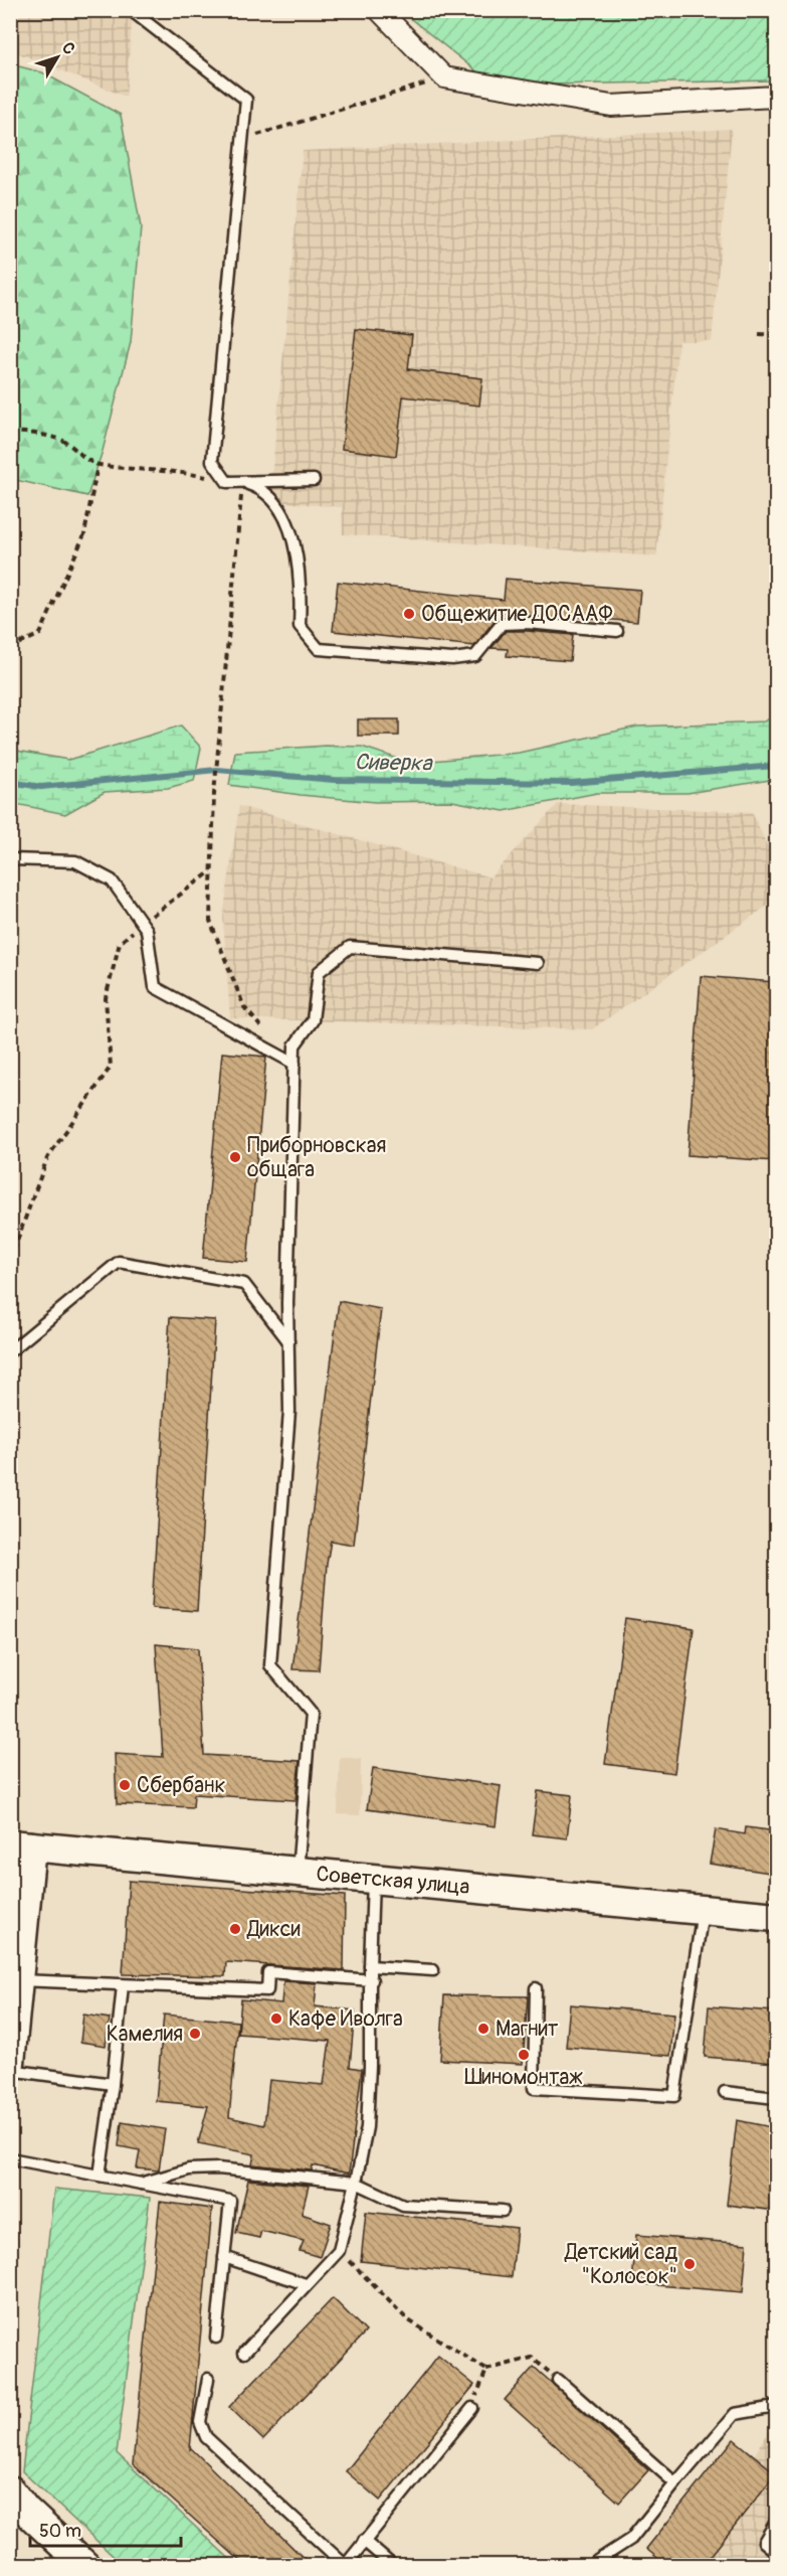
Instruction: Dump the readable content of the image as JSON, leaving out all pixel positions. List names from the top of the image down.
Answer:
{
  "streets": {
    "main road": ["Советская улица"]
  },
  "water": ["Сиверка"],
  "places": [
    "Общежитие ДОСААФ",
    "Приборновская общага",
    "Сбербанк",
    "Дикси",
    "Кафе Иволга",
    "Магнит",
    "Камелия",
    "Шиномонтаж",
    "Детский сад \"Колосок\""
  ],
  "scale_bar": "50 m",
  "north": "top right"
}
